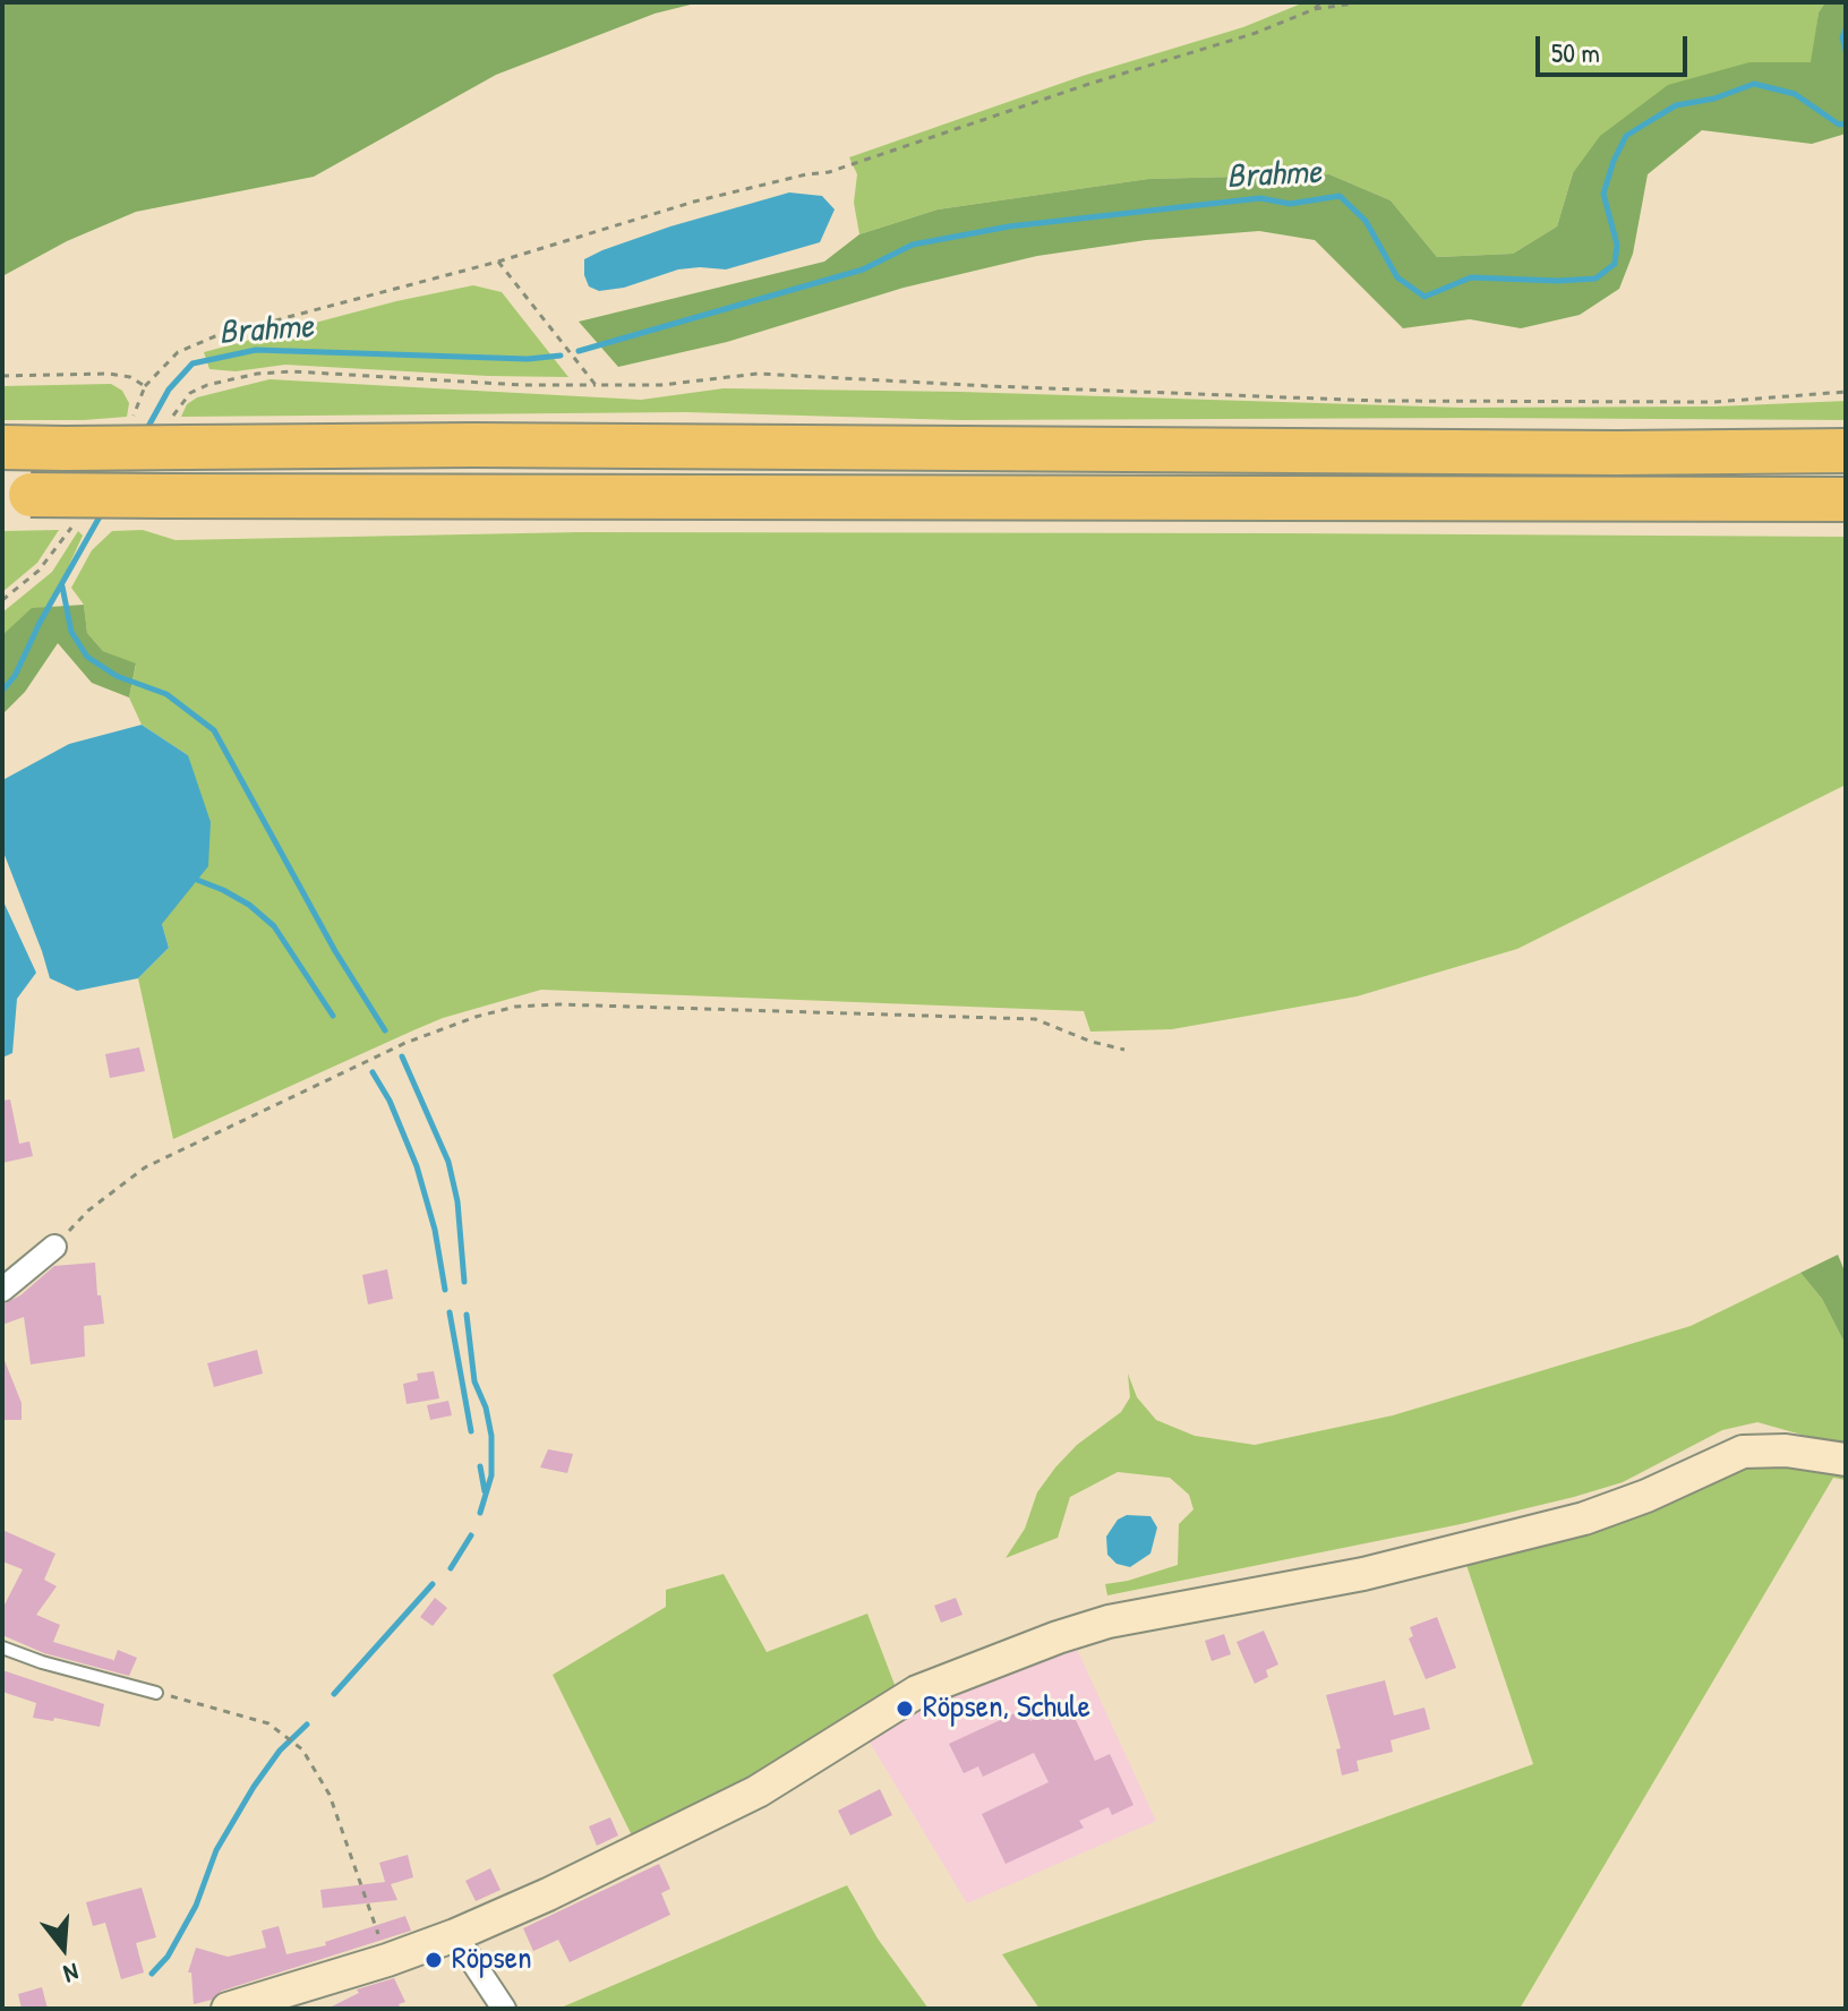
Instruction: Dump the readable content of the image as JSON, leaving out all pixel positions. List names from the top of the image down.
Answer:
{
  "water": ["Brahme"],
  "places": ["Röpsen, Schule", "Röpsen"],
  "scale_bar": "50 m",
  "north": "bottom"
}
